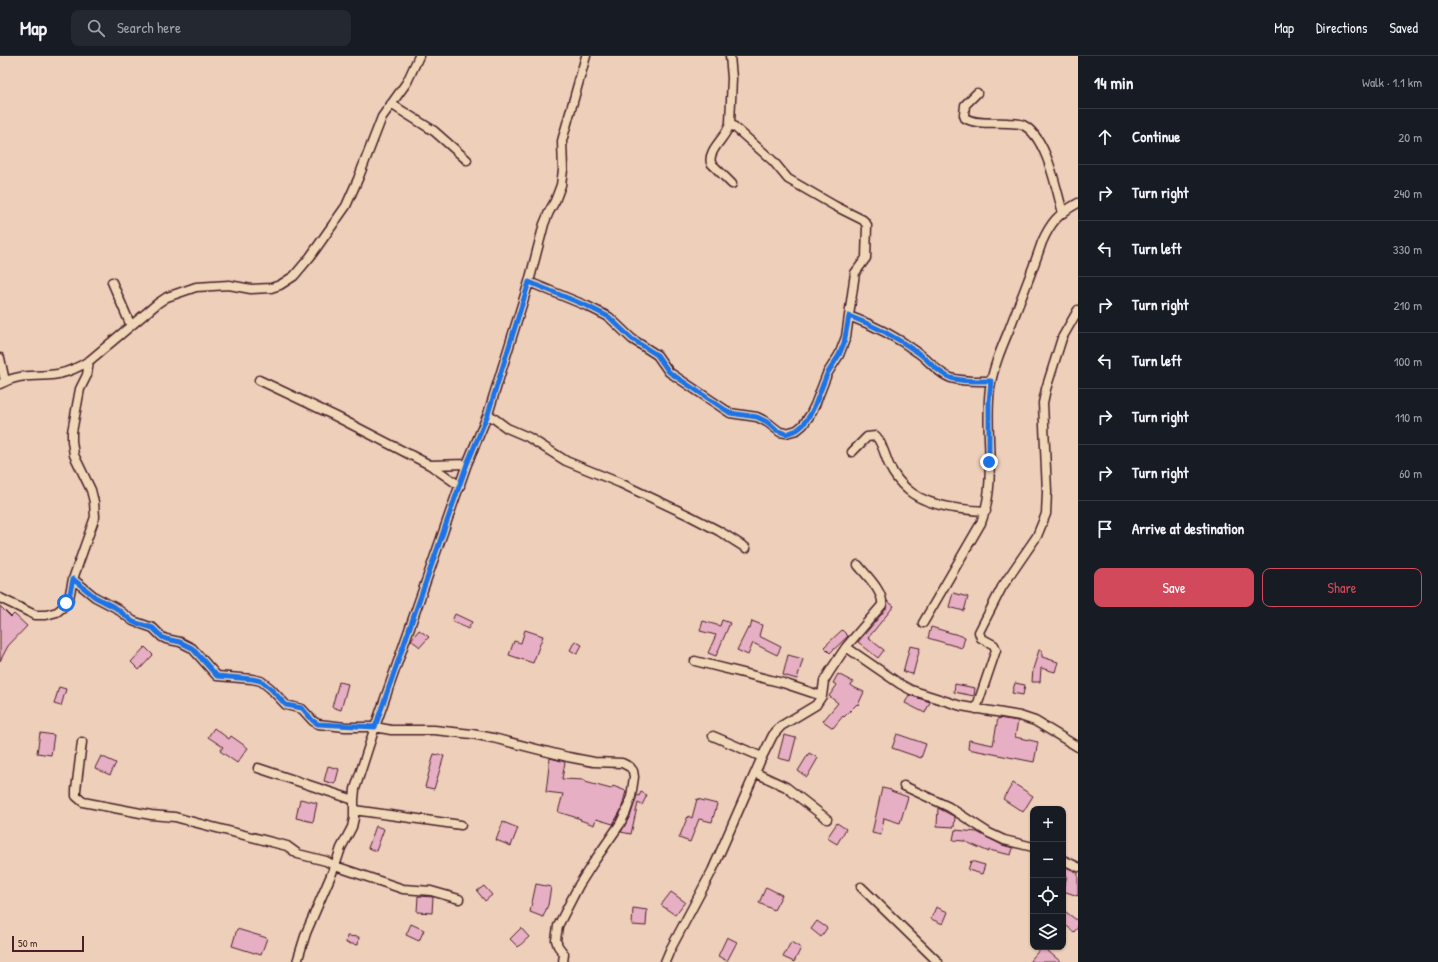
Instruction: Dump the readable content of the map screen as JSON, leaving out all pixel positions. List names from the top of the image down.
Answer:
{
  "scale_bar": "50 m",
  "page": {
    "header": "Map",
    "search": "Search here",
    "nav": ["Map", "Directions", "Saved"],
    "heading": ["14 min", "Walk · 1.1 km"],
    "list": [
      ["Continue", "20 m"],
      ["Turn right", "240 m"],
      ["Turn left", "330 m"],
      ["Turn right", "210 m"],
      ["Turn left", "100 m"],
      ["Turn right", "110 m"],
      ["Turn right", "60 m"],
      "Arrive at destination"
    ],
    "buttons": ["Save", "Share"],
    "map_buttons": ["+", "−"],
    "scale": "50 m"
  }
}
